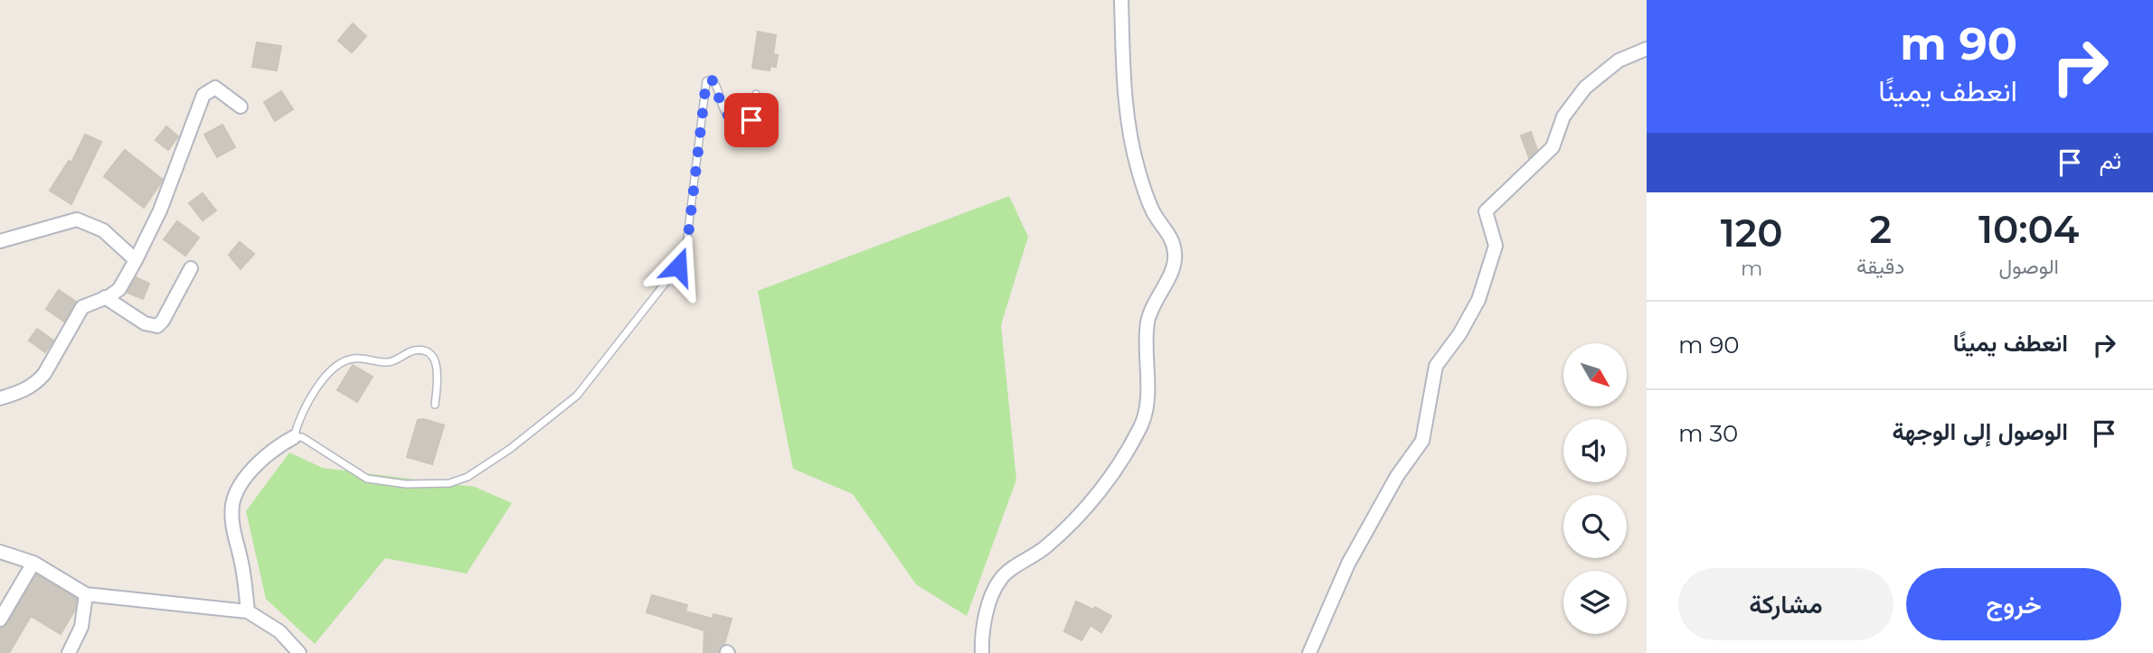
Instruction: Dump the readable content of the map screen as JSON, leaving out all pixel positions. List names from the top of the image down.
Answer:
{
  "north": "bottom right",
  "page": {
    "turn": ["90 m", "انعطف يمينًا"],
    "then": "ثم",
    "eta": [
      "10:04",
      "الوصول",
      "2",
      "دقيقة",
      "120",
      "m"
    ],
    "list": [
      {
        "name": "انعطف يمينًا",
        "value": "90 m"
      },
      {
        "name": "الوصول إلى الوجهة",
        "value": "30 m"
      }
    ],
    "buttons": ["خروج", "مشاركة"]
  }
}
